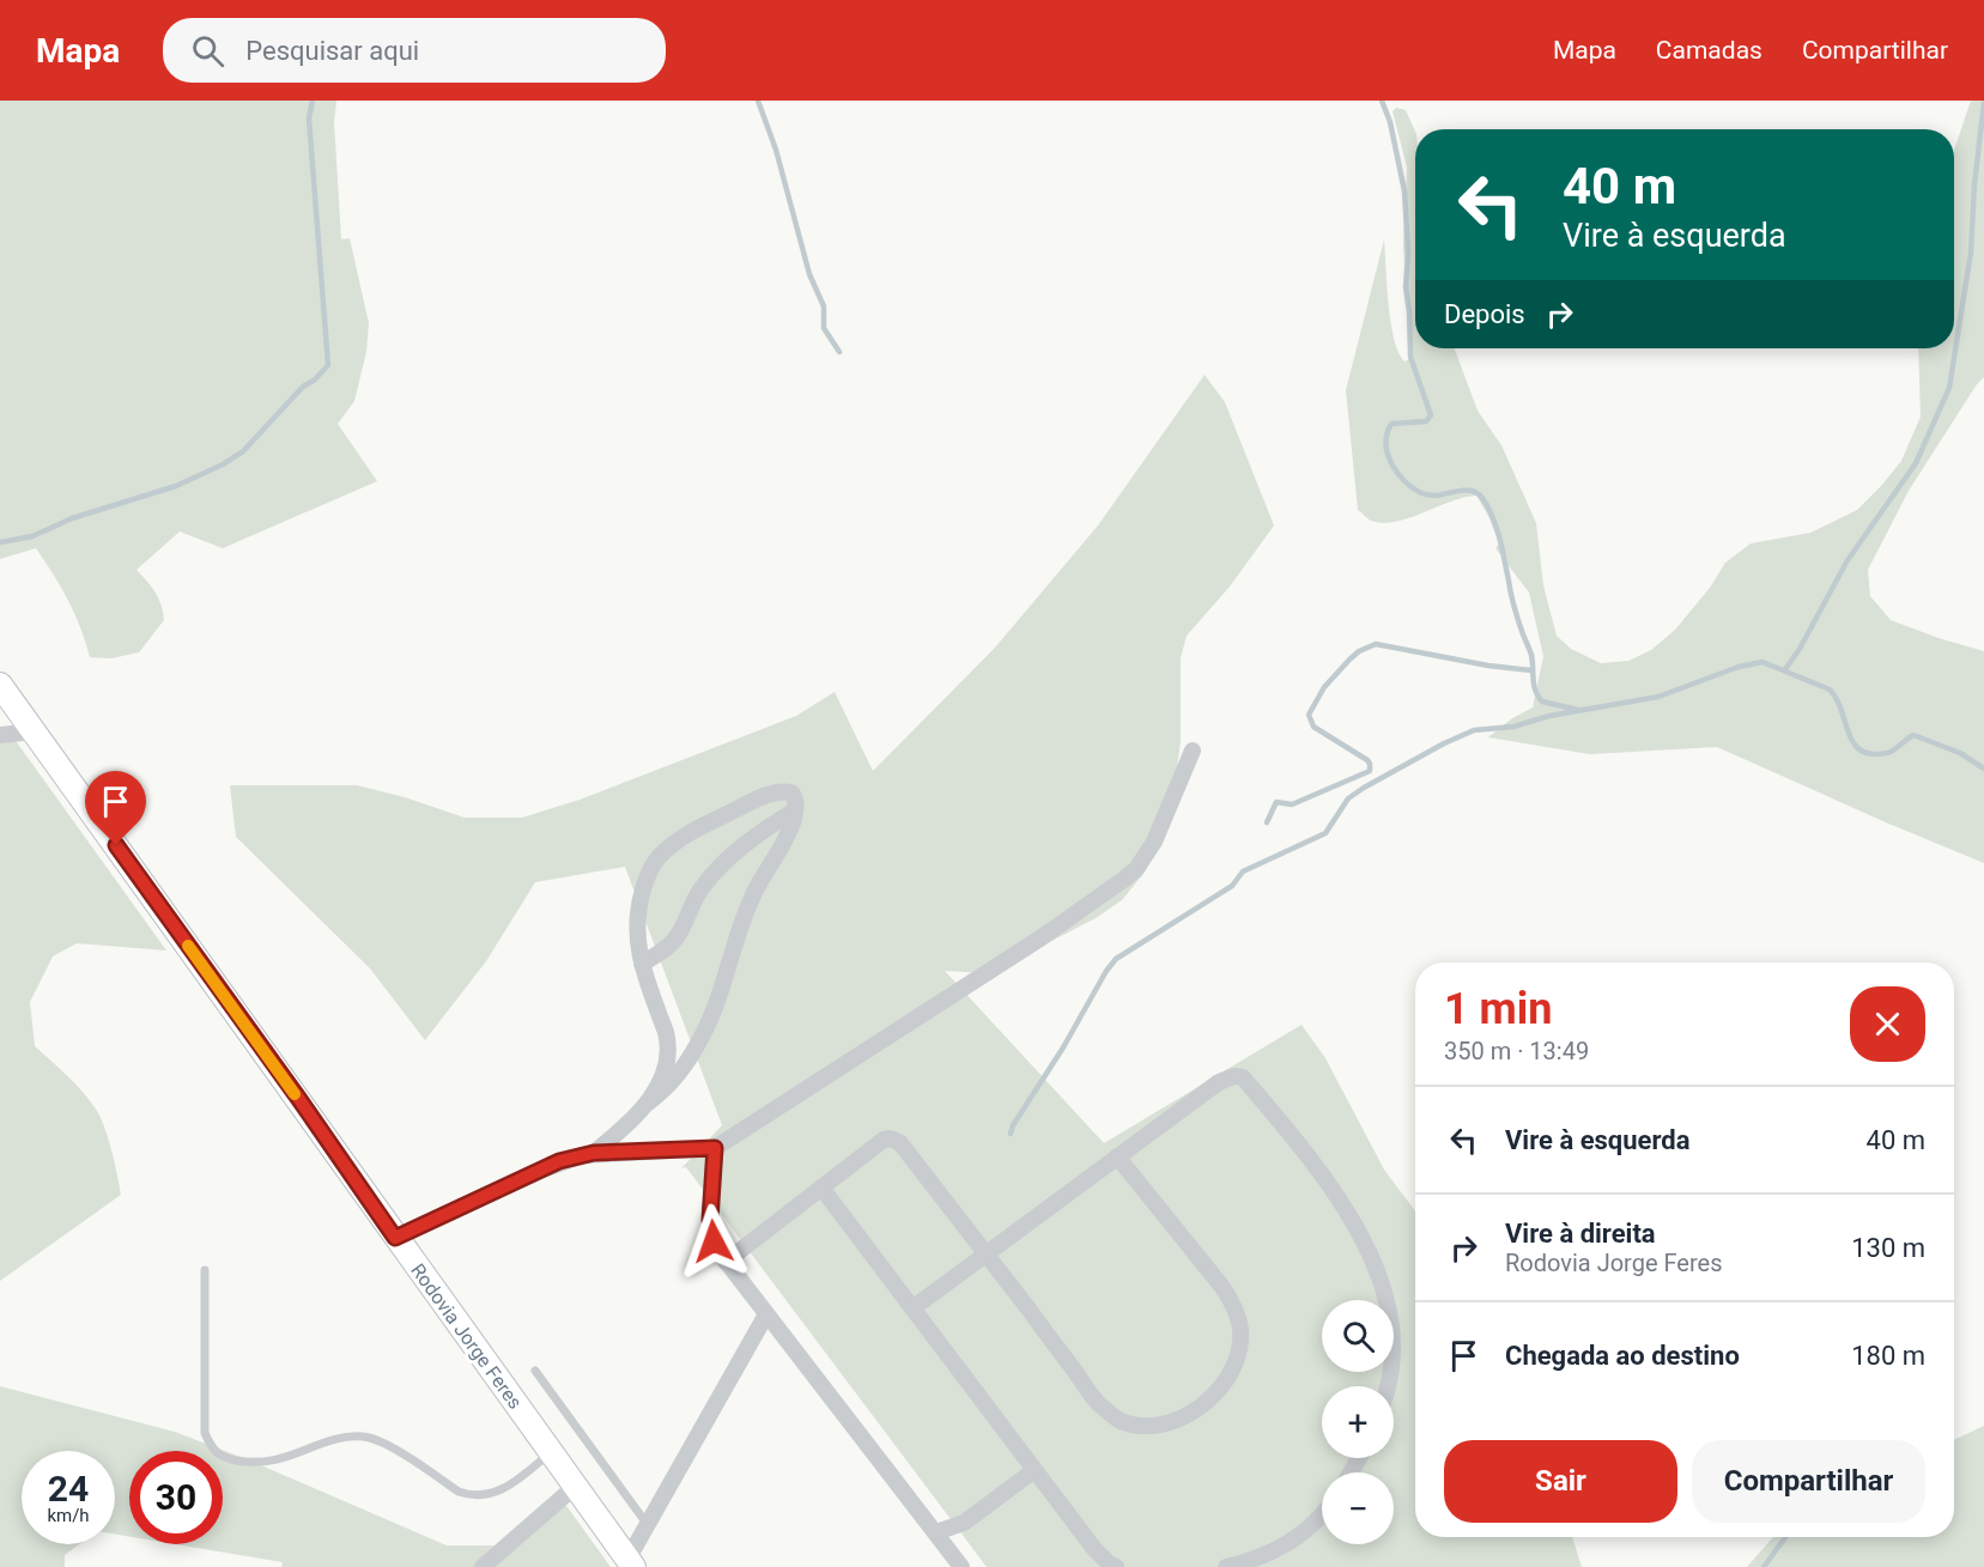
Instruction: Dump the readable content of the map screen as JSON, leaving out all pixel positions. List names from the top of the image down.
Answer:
{
  "streets": {
    "main road": ["Rodovia Jorge Feres"]
  },
  "page": {
    "header": "Mapa",
    "search": "Pesquisar aqui",
    "nav": ["Mapa", "Camadas", "Compartilhar"],
    "turn": ["40 m", "Vire à esquerda"],
    "then": "Depois",
    "heading": ["1 min", "350 m · 13:49"],
    "list": [
      {
        "name": "Vire à esquerda",
        "value": "40 m"
      },
      {
        "name": "Vire à direita",
        "note": "Rodovia Jorge Feres",
        "value": "130 m"
      },
      {
        "name": "Chegada ao destino",
        "value": "180 m"
      }
    ],
    "map_buttons": ["+", "−"],
    "buttons": ["Sair", "Compartilhar"],
    "speed": "24 km/h",
    "limit": "30"
  }
}
